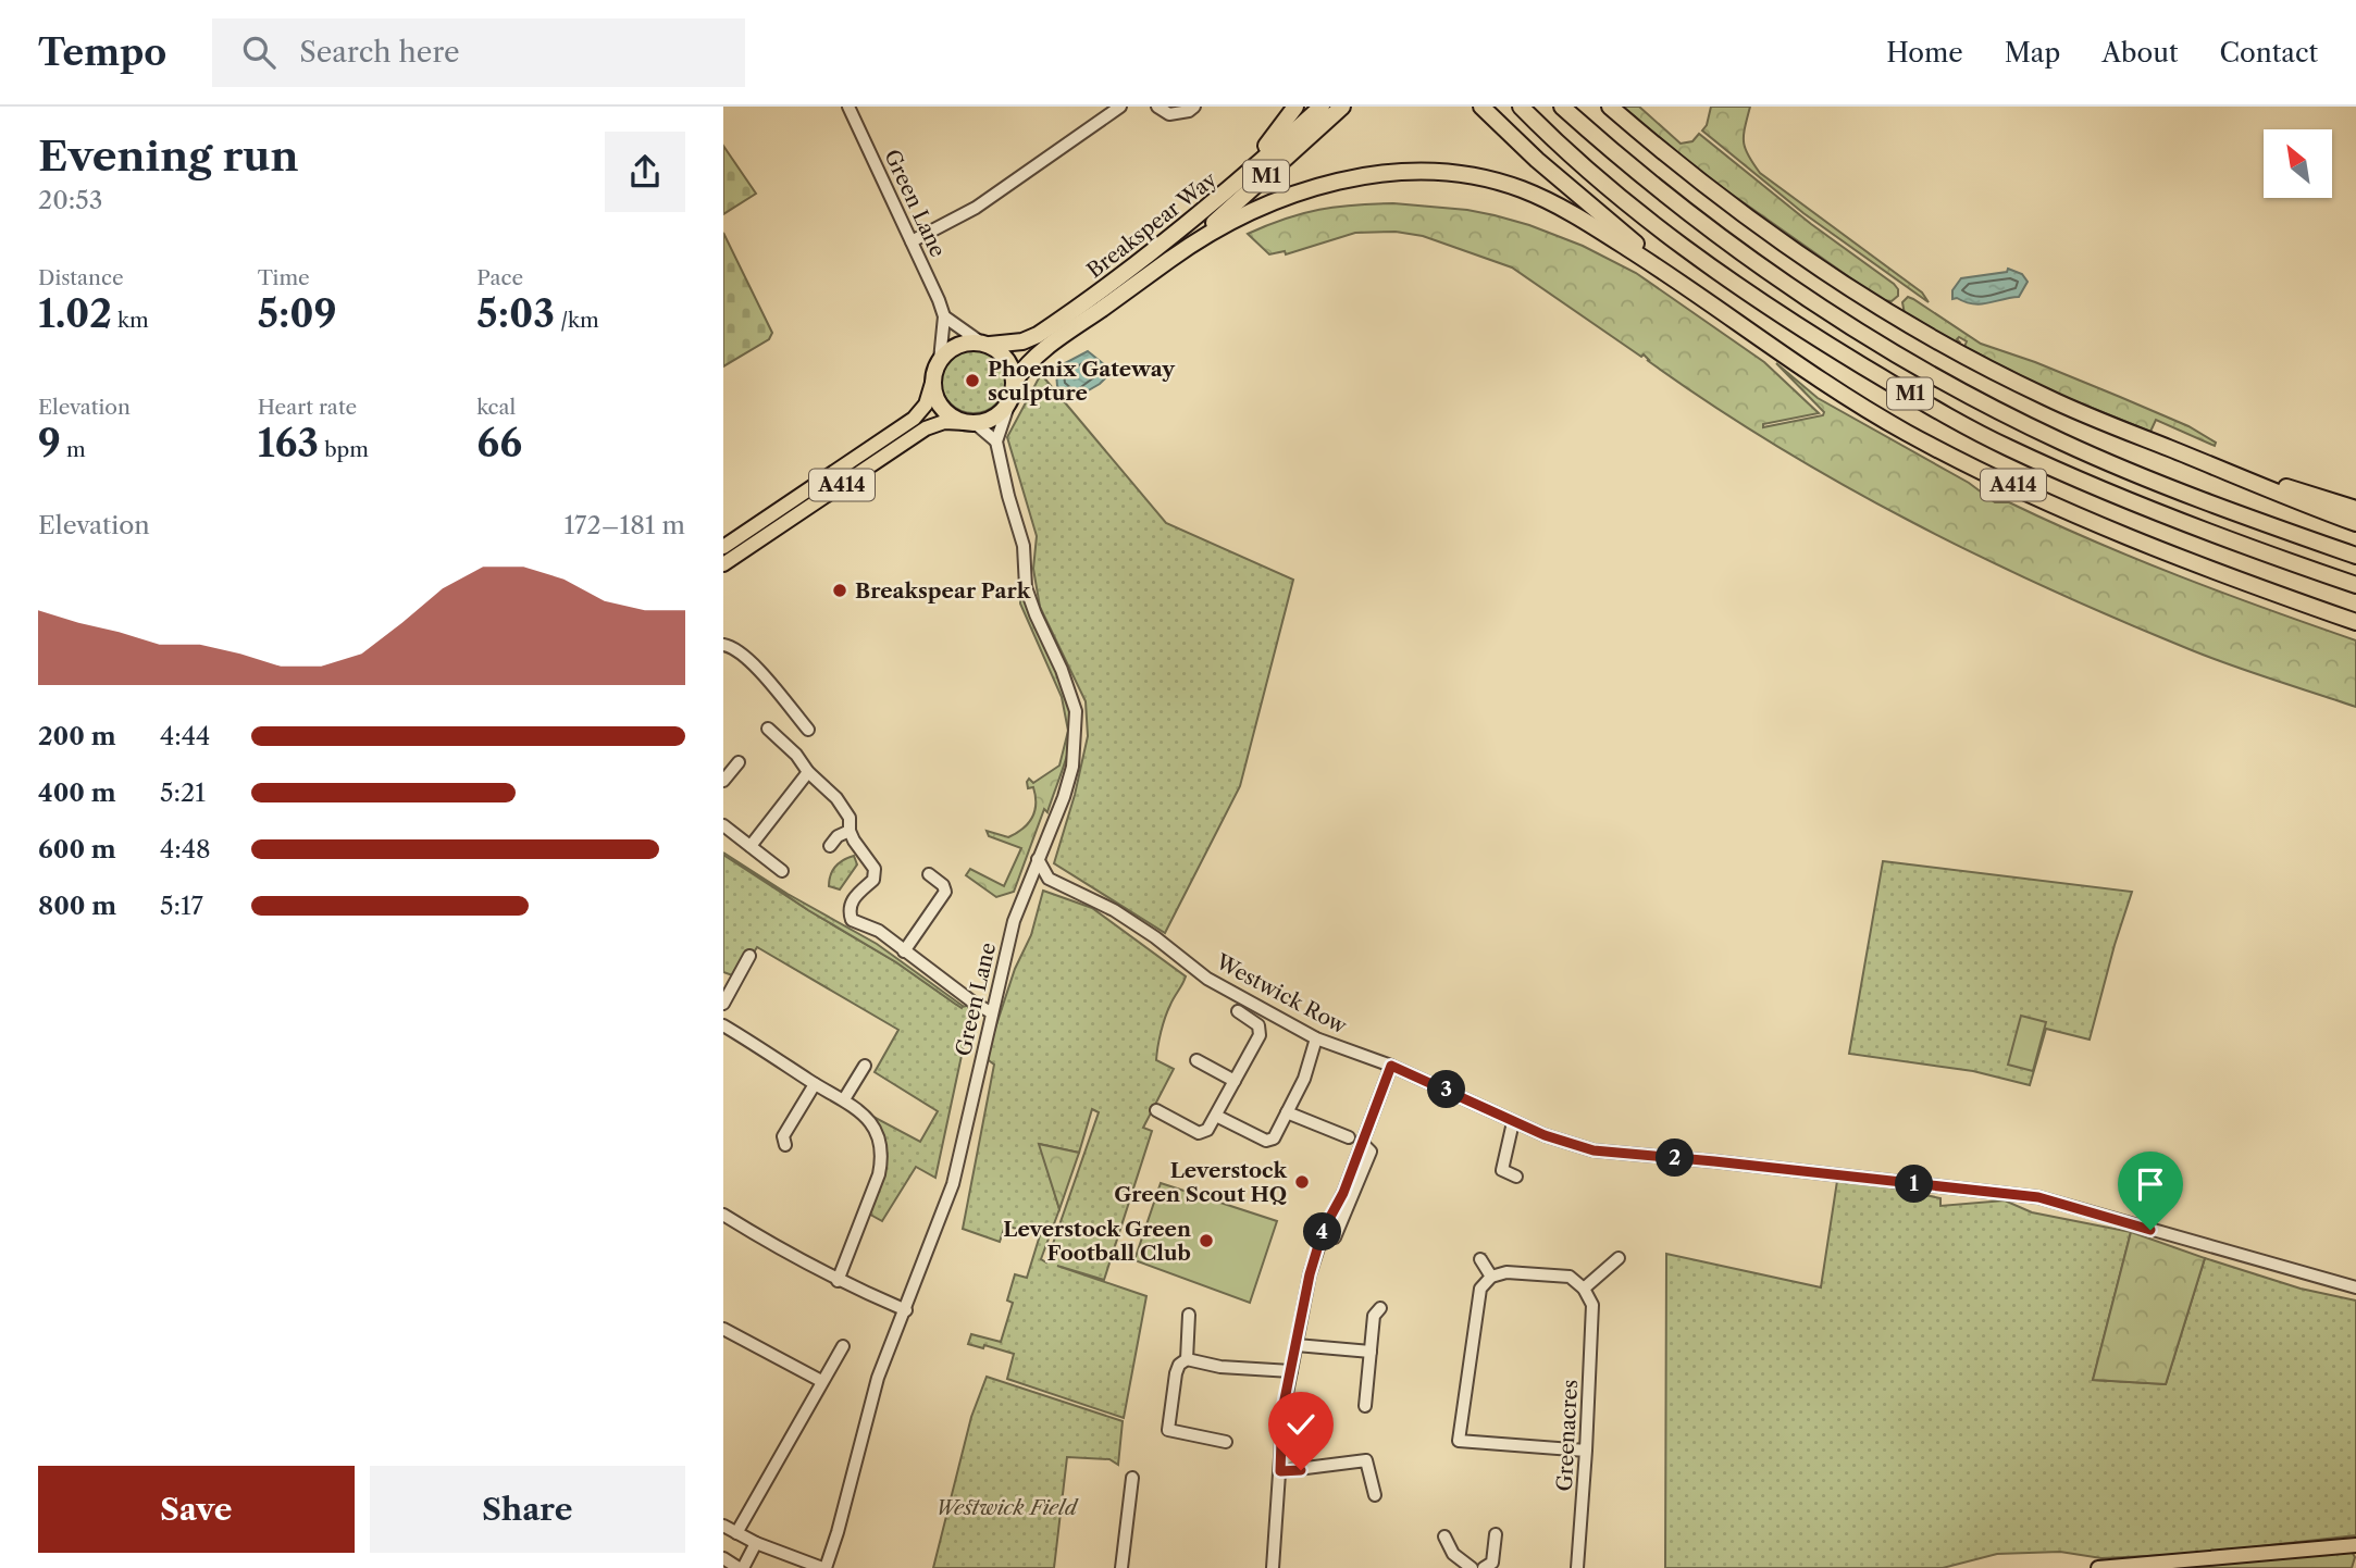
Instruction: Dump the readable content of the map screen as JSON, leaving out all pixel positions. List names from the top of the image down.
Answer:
{
  "streets": {
    "highway": ["M1", "Breakspear Way", "A414"],
    "street": ["Green Lane", "Westwick Row", "Greenacres"]
  },
  "crossings": [
    ["M1", "Breakspear Way"],
    ["M1", "A414"],
    ["Green Lane", "Breakspear Way"],
    ["Green Lane", "A414"],
    ["Breakspear Way", "A414"]
  ],
  "parks": ["Westwick Field"],
  "places": [
    "Phoenix Gateway sculpture",
    "Breakspear Park",
    "Leverstock Green Scout HQ",
    "Leverstock Green Football Club"
  ],
  "north": "top left",
  "page": {
    "header": "Tempo",
    "search": "Search here",
    "nav": [
      "Home",
      "Map",
      "About",
      "Contact"
    ],
    "heading": ["Evening run", "20:53"],
    "stats": [
      ["Distance", "1.02 km"],
      ["Time", "5:09"],
      ["Pace", "5:03 /km"],
      ["Elevation", "9 m"],
      ["Heart rate", "163 bpm"],
      ["kcal", "66"]
    ],
    "chart": ["Elevation", "172–181 m"],
    "list": [
      {
        "name": "200 m",
        "note": "4:44"
      },
      {
        "name": "400 m",
        "note": "5:21"
      },
      {
        "name": "600 m",
        "note": "4:48"
      },
      {
        "name": "800 m",
        "note": "5:17"
      }
    ],
    "pins": [
      "3",
      "2",
      "1",
      "4"
    ],
    "buttons": ["Save", "Share"]
  }
}
